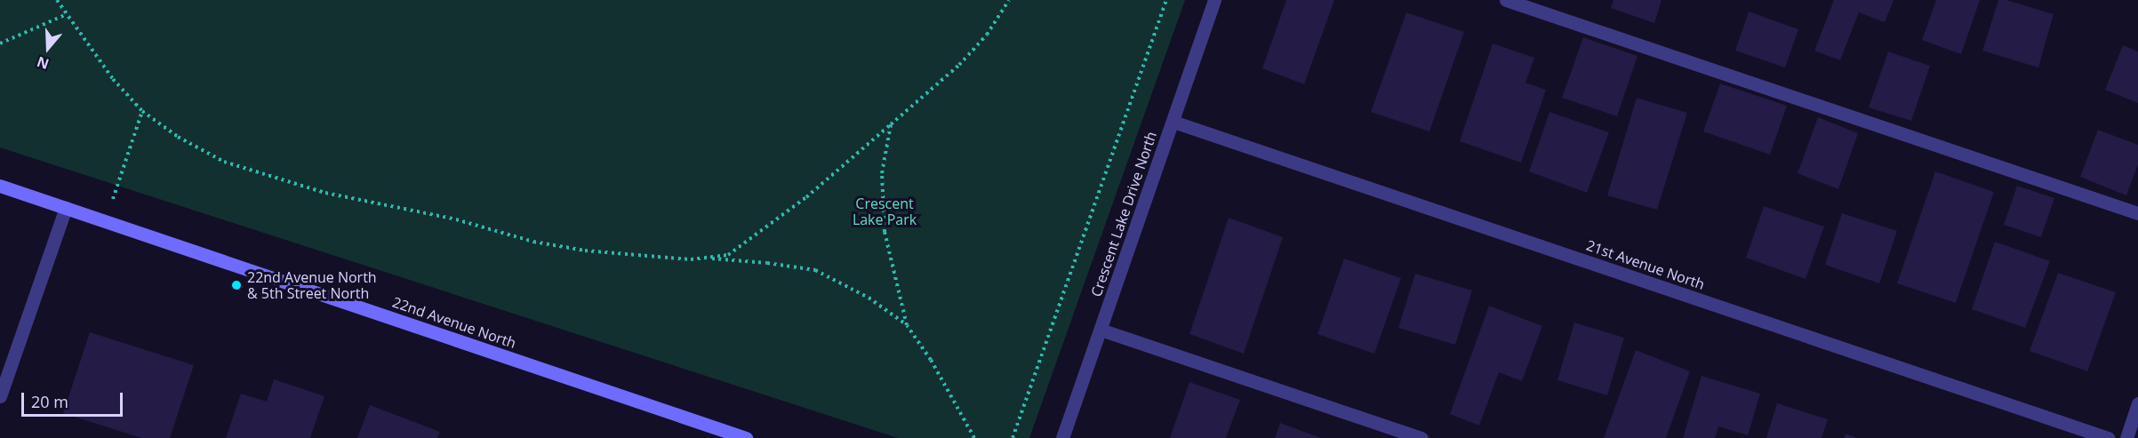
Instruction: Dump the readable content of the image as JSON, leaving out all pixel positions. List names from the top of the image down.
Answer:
{
  "streets": {
    "main road": ["22nd Avenue North"],
    "street": ["Crescent Lake Drive North", "21st Avenue North"]
  },
  "crossings": [
    ["Crescent Lake Drive North", "21st Avenue North"]
  ],
  "parks": ["Crescent Lake Park"],
  "places": ["22nd Avenue North & 5th Street North"],
  "scale_bar": "20 m",
  "north": "bottom"
}
